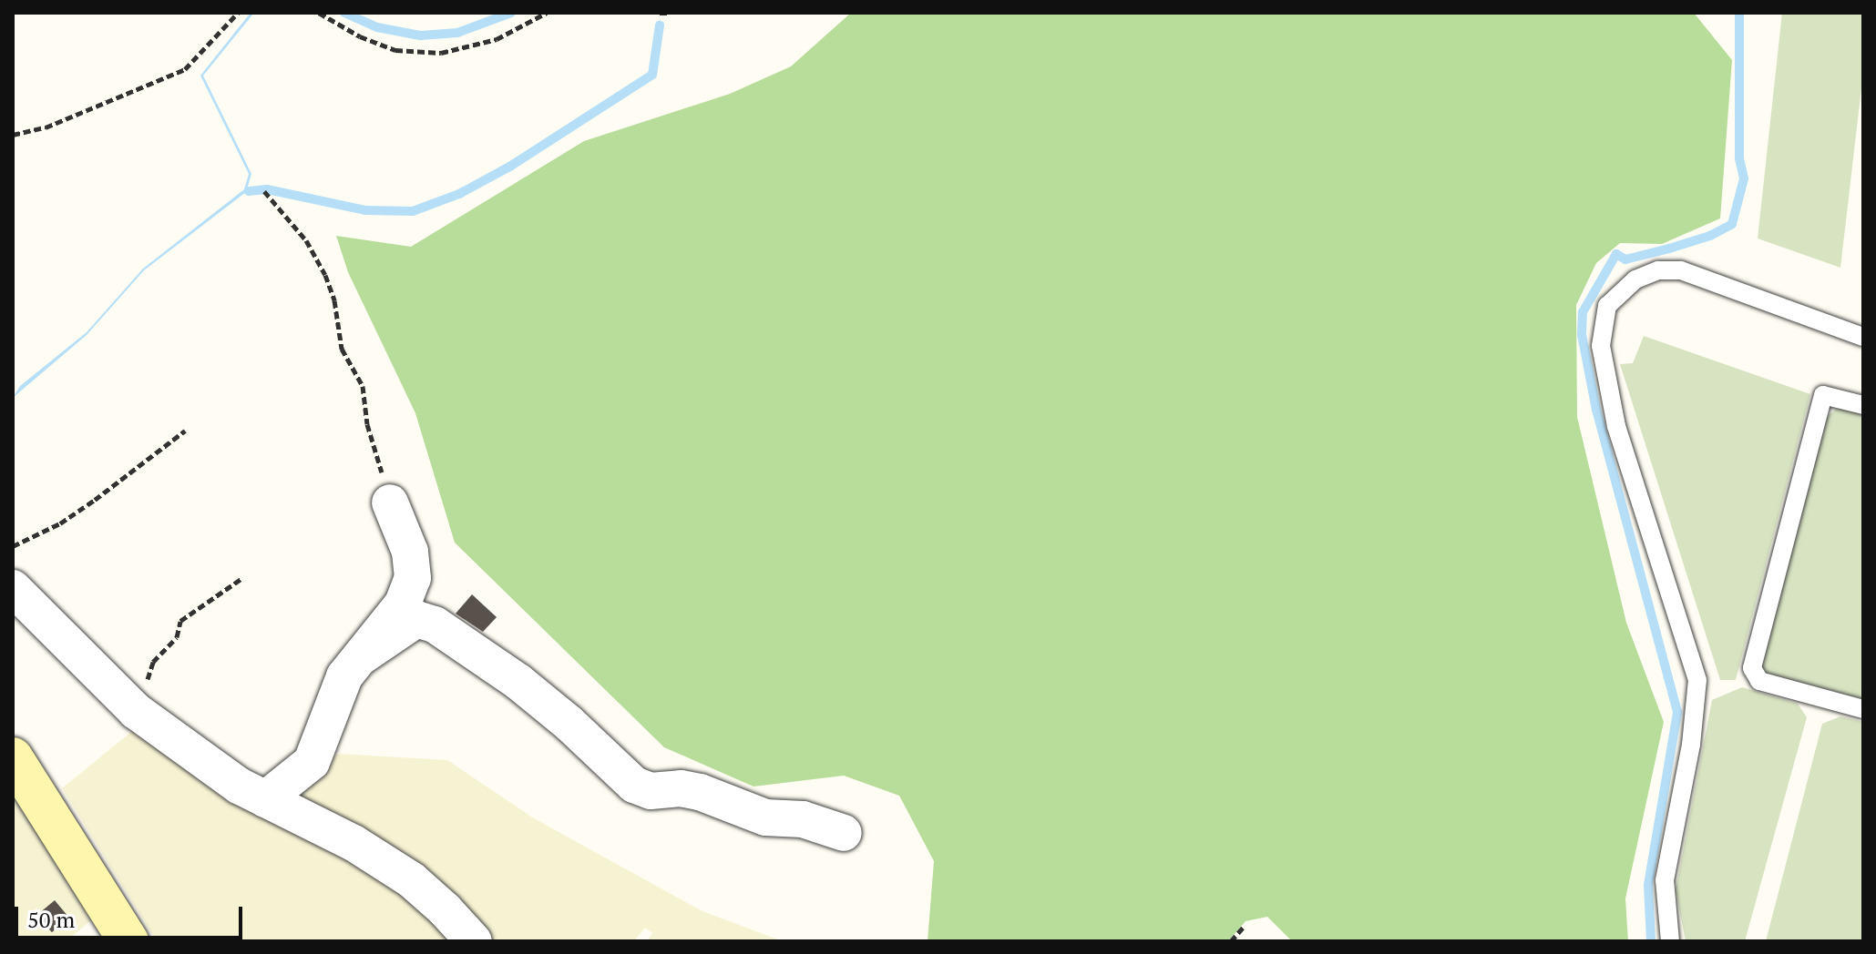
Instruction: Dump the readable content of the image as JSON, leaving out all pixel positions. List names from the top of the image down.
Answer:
{
  "scale_bar": "50 m"
}
